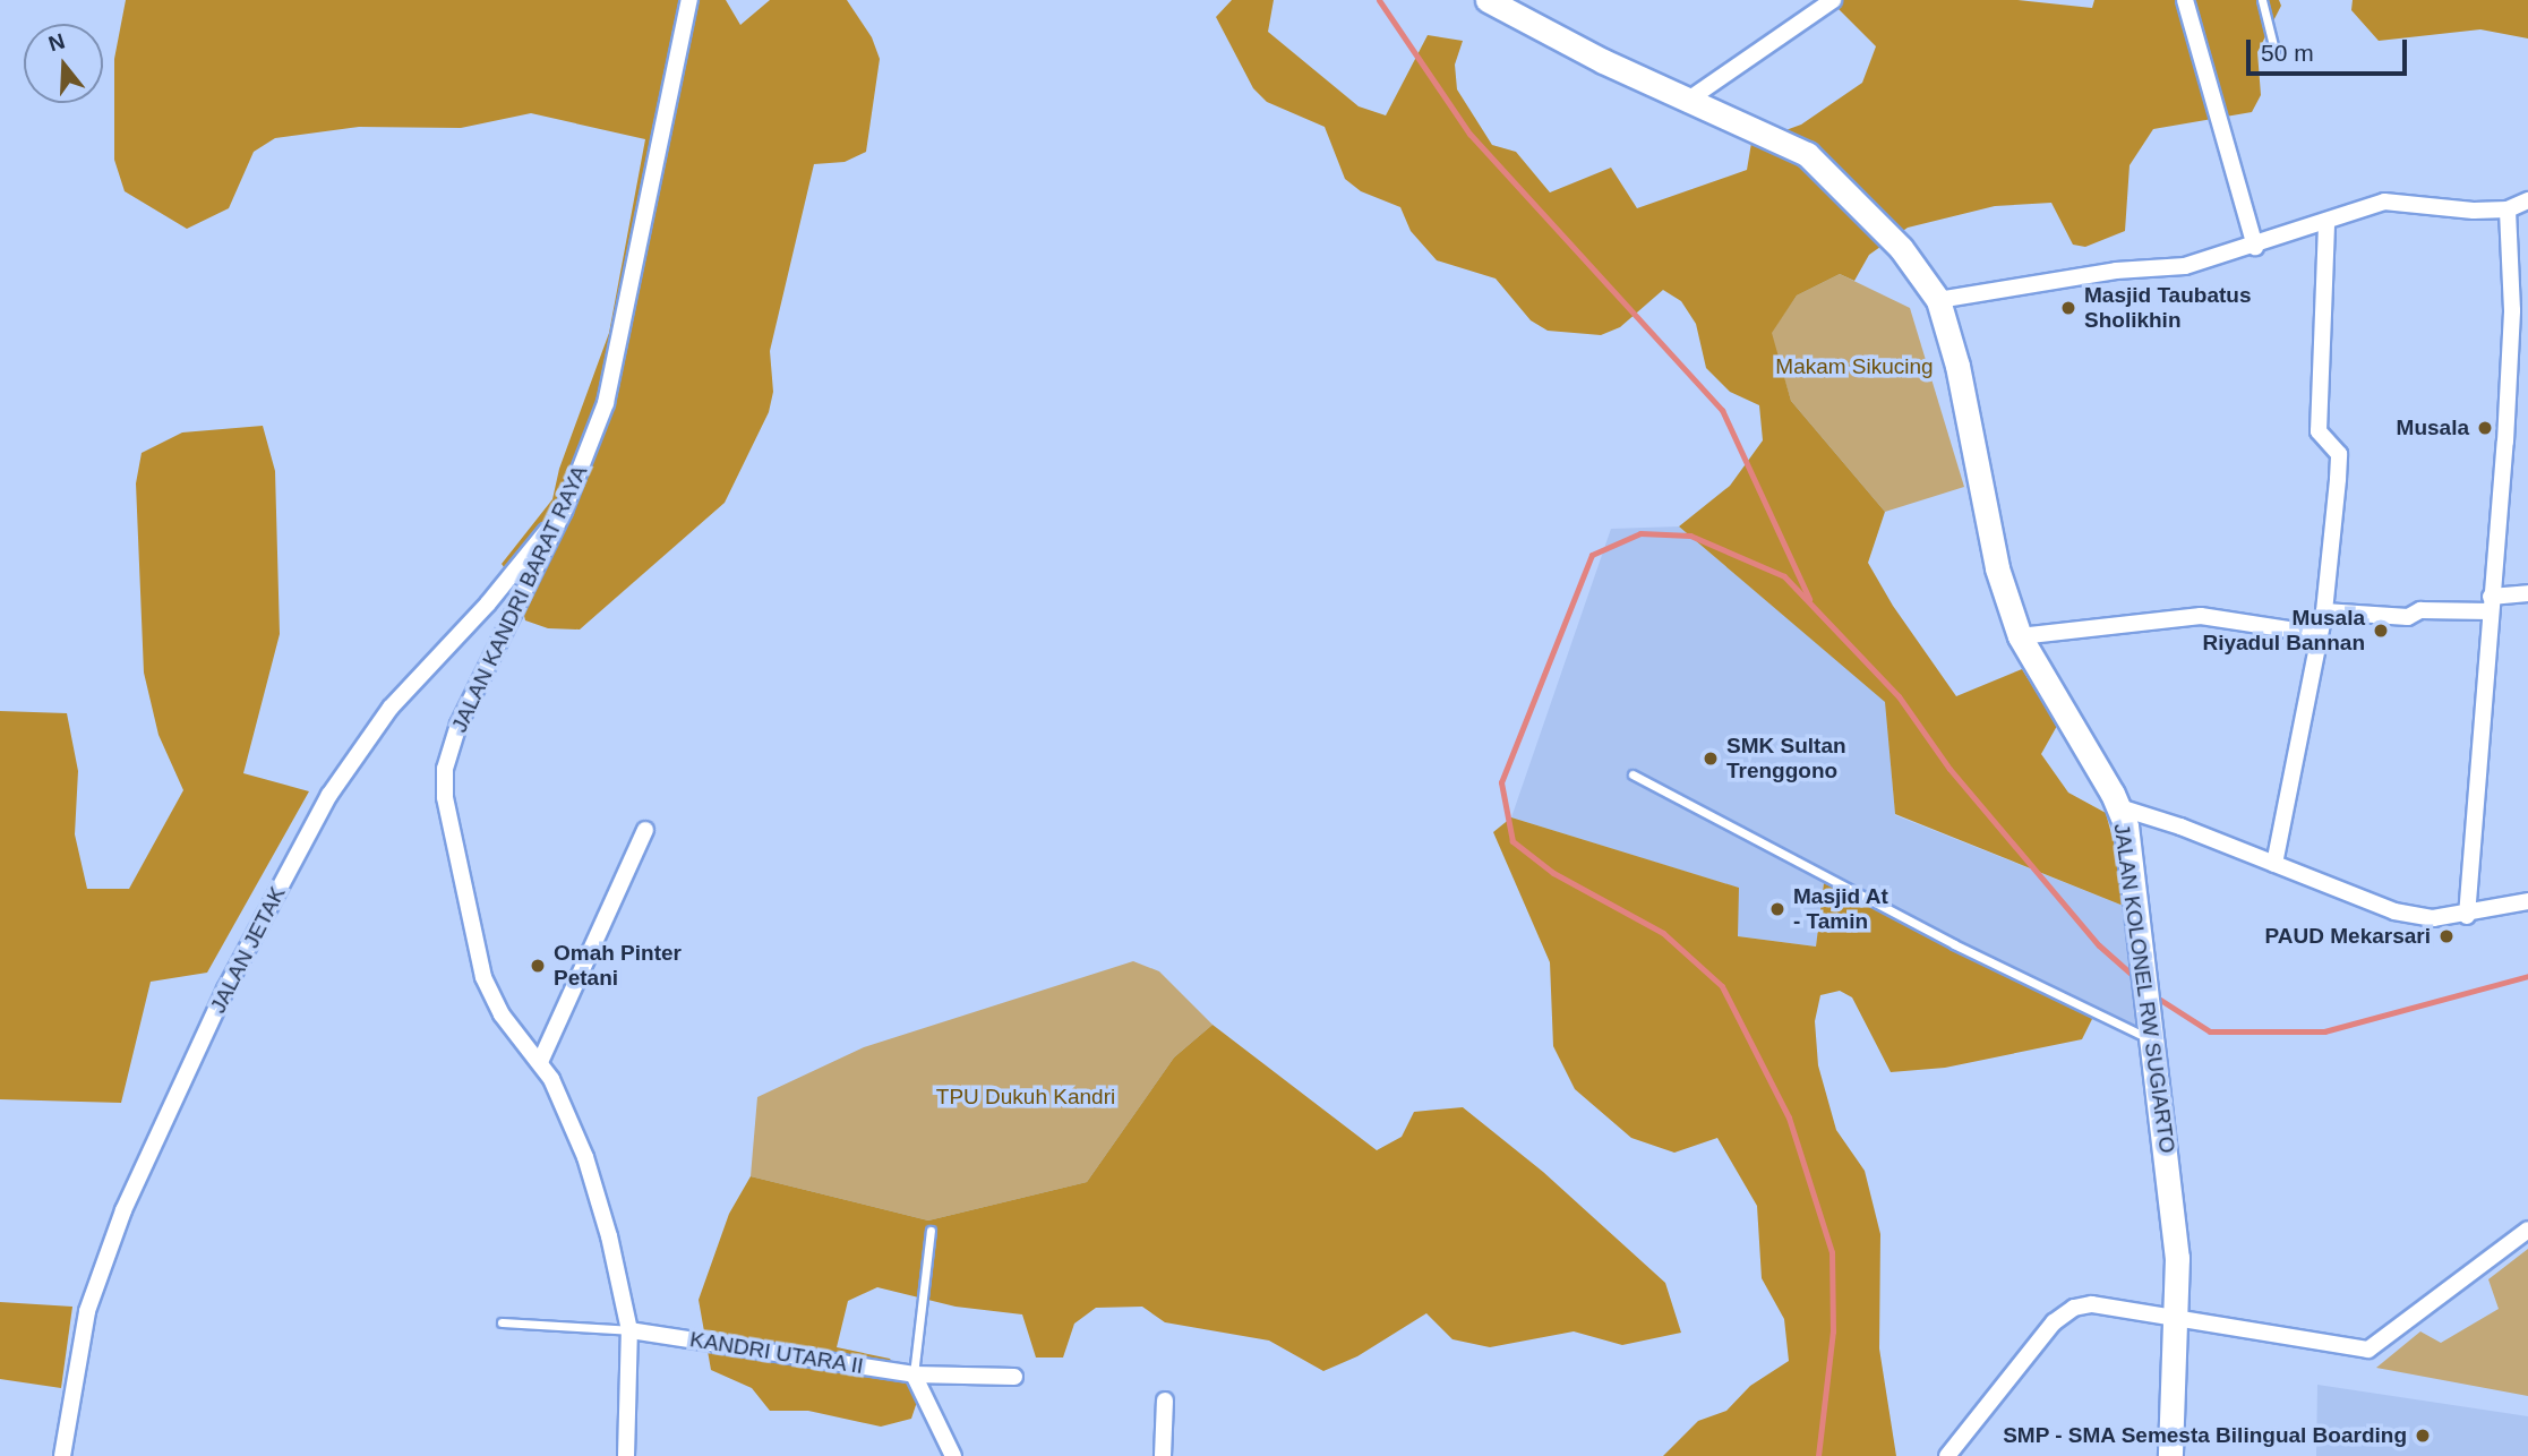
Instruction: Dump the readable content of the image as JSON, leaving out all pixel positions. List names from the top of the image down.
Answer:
{
  "streets": {
    "main road": ["JALAN KOLONEL RW SUGIARTO"],
    "street": ["JALAN KANDRI BARAT RAYA", "JALAN JETAK", "KANDRI UTARA II"]
  },
  "crossings": [
    ["JALAN KANDRI BARAT RAYA", "JALAN JETAK"],
    ["JALAN KANDRI BARAT RAYA", "KANDRI UTARA II"]
  ],
  "parks": ["Makam Sikucing", "TPU Dukuh Kandri"],
  "places": [
    "Masjid Taubatus Sholikhin",
    "Musala",
    "Musala Riyadul Bannan",
    "SMK Sultan Trenggono",
    "Masjid At - Tamin",
    "PAUD Mekarsari",
    "Omah Pinter Petani",
    "SMP - SMA Semesta Bilingual Boarding"
  ],
  "scale_bar": "50 m",
  "north": "top"
}
